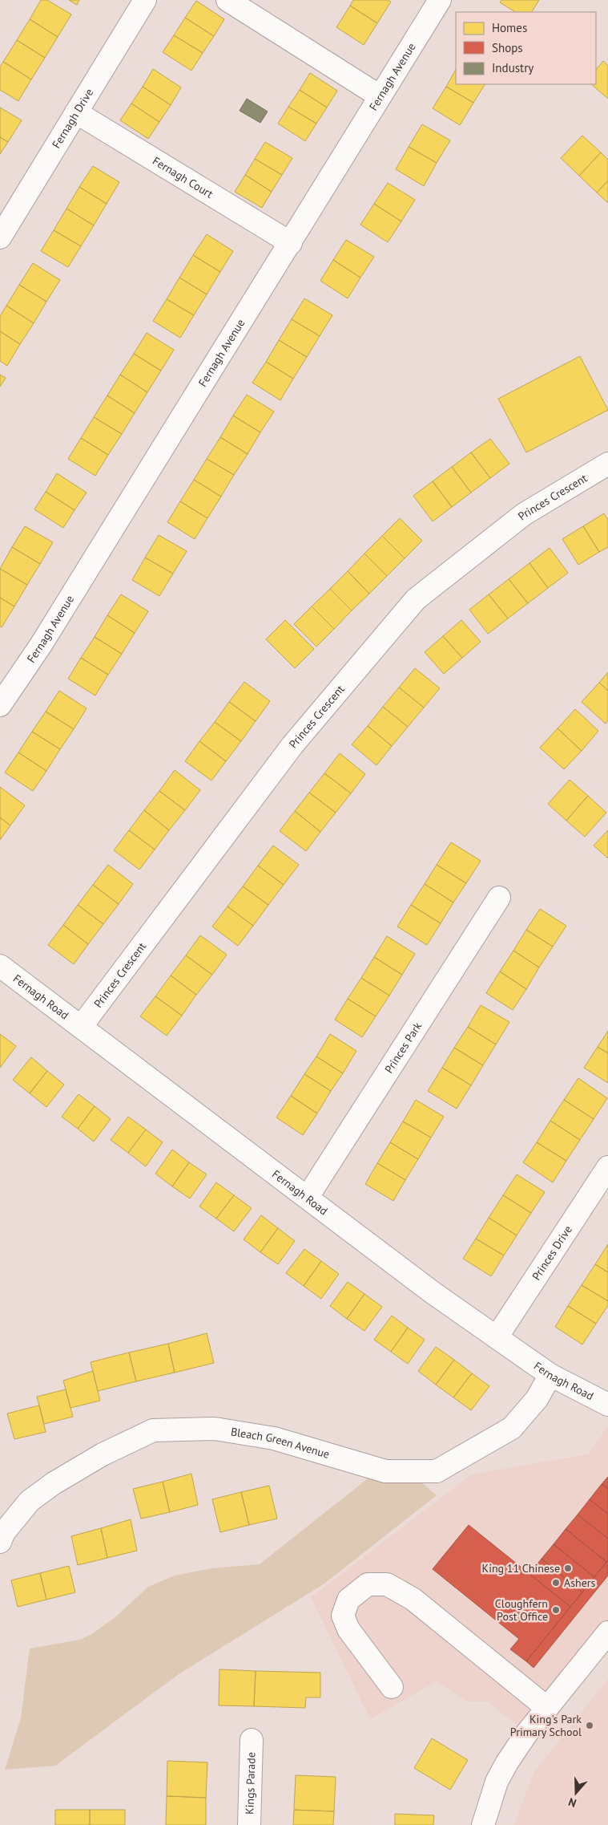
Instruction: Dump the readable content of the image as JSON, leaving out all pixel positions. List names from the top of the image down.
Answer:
{
  "streets": {
    "street": [
      "Fernagh Avenue",
      "Fernagh Drive",
      "Fernagh Court",
      "Princes Crescent",
      "Fernagh Road",
      "Princes Park",
      "Princes Drive",
      "Bleach Green Avenue",
      "Kings Parade"
    ]
  },
  "crossings": [
    ["Fernagh Avenue", "Fernagh Court"],
    ["Fernagh Drive", "Fernagh Court"],
    ["Princes Crescent", "Fernagh Road"],
    ["Fernagh Road", "Princes Park"],
    ["Fernagh Road", "Princes Drive"],
    ["Fernagh Road", "Bleach Green Avenue"]
  ],
  "places": [
    "King 11 Chinese",
    "Ashers",
    "Cloughfern Post Office",
    "King's Park Primary School"
  ],
  "legend": ["Homes", "Shops", "Industry"],
  "north": "bottom"
}
